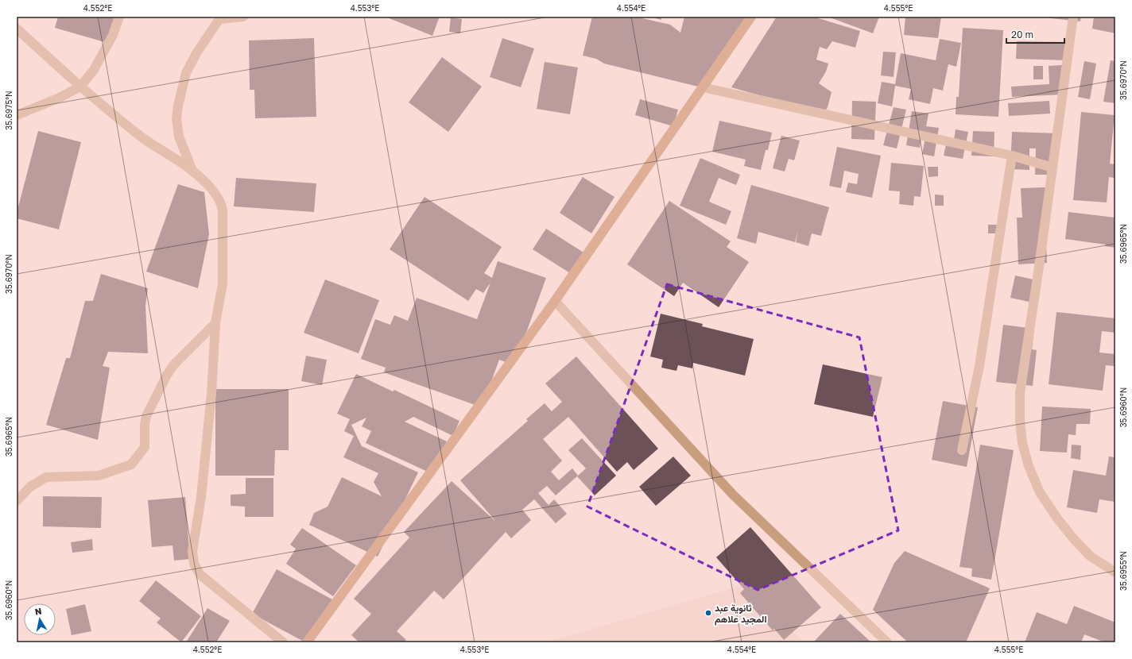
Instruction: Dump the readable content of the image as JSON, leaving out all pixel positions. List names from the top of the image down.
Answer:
{
  "places": ["ثانوية عبد المجيد علاهم"],
  "scale_bar": "20 m",
  "north": "top",
  "coordinates": [
    "4.552°E",
    "4.553°E",
    "4.554°E",
    "4.555°E",
    "35.6970°N",
    "35.6975°N",
    "35.6965°N",
    "35.6960°N",
    "35.6955°N"
  ]
}
